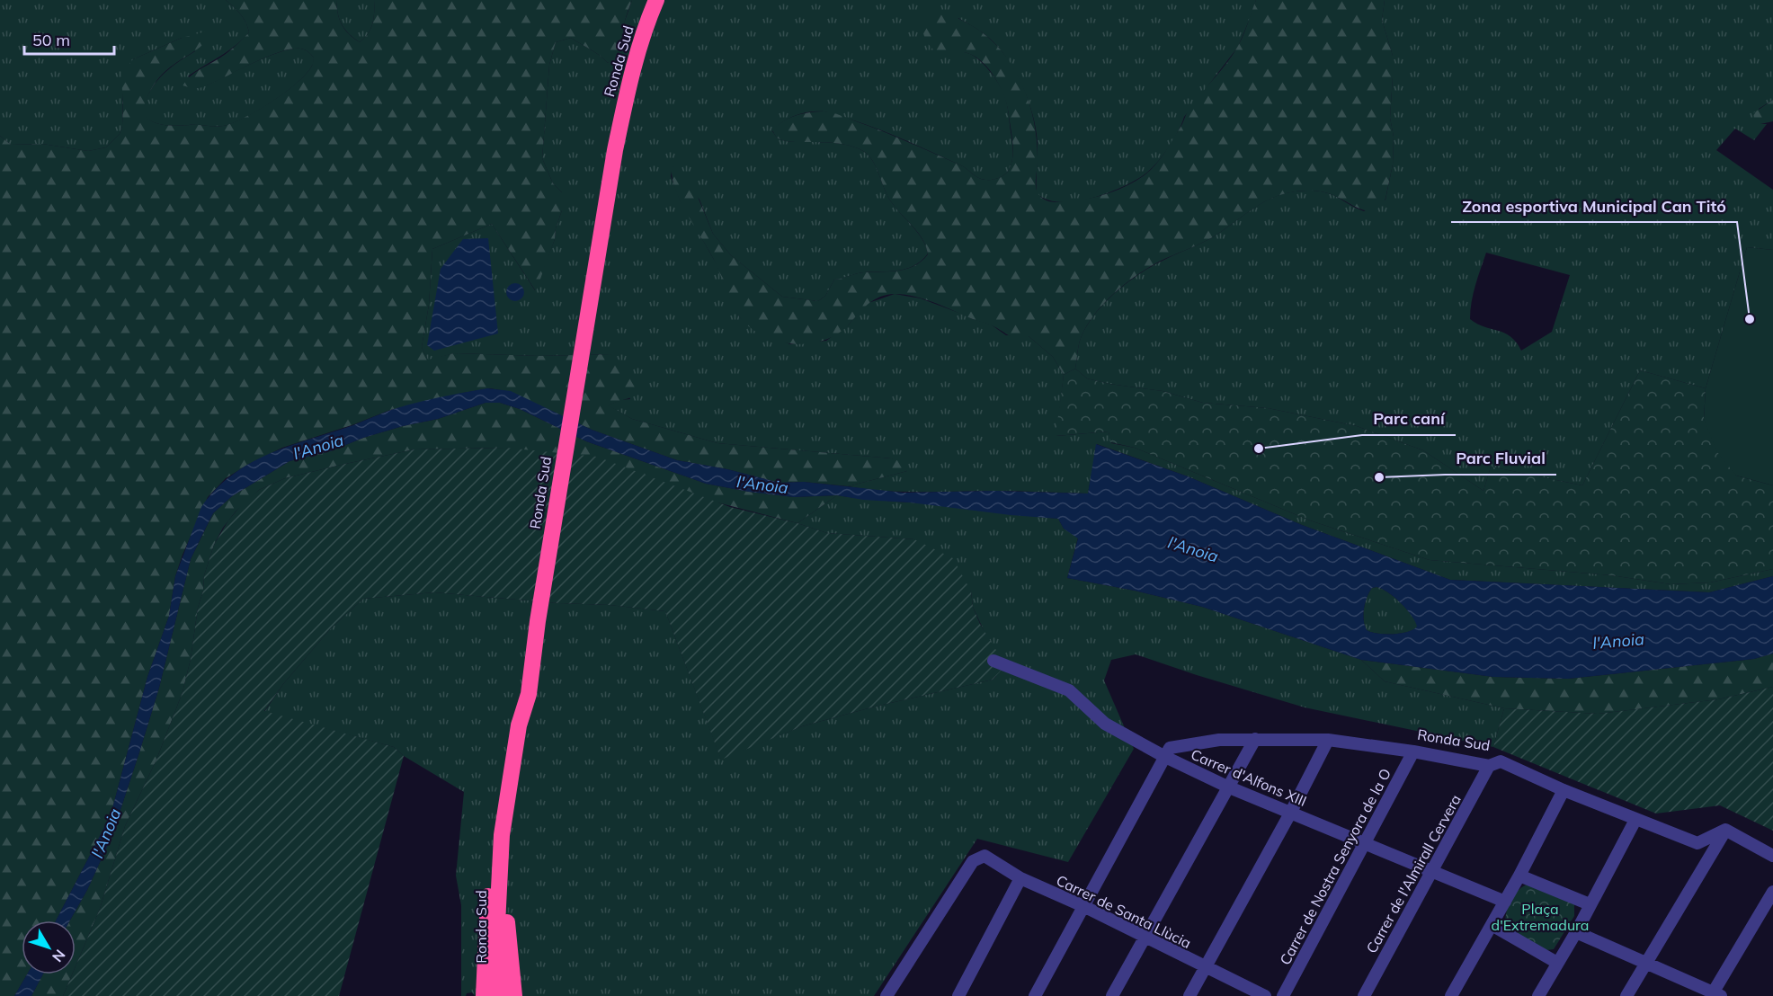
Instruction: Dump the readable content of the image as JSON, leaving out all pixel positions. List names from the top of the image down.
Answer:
{
  "streets": {
    "highway": ["Ronda Sud"],
    "street": [
      "Carrer d'Alfons XIII",
      "Carrer de Nostra Senyora de la O",
      "Carrer de l'Almirall Cervera",
      "Carrer de Santa Llùcia"
    ]
  },
  "crossings": [
    ["Ronda Sud", "Carrer d'Alfons XIII"],
    ["Ronda Sud", "Carrer de Nostra Senyora de la O"],
    ["Ronda Sud", "Carrer de l'Almirall Cervera"],
    ["Carrer d'Alfons XIII", "Carrer de Nostra Senyora de la O"],
    ["Carrer d'Alfons XIII", "Carrer de l'Almirall Cervera"]
  ],
  "water": ["l'Anoia"],
  "parks": ["Plaça d'Extremadura"],
  "places": ["Zona esportiva Municipal Can Titó", "Parc caní", "Parc Fluvial"],
  "scale_bar": "50 m",
  "north": "bottom right"
}
